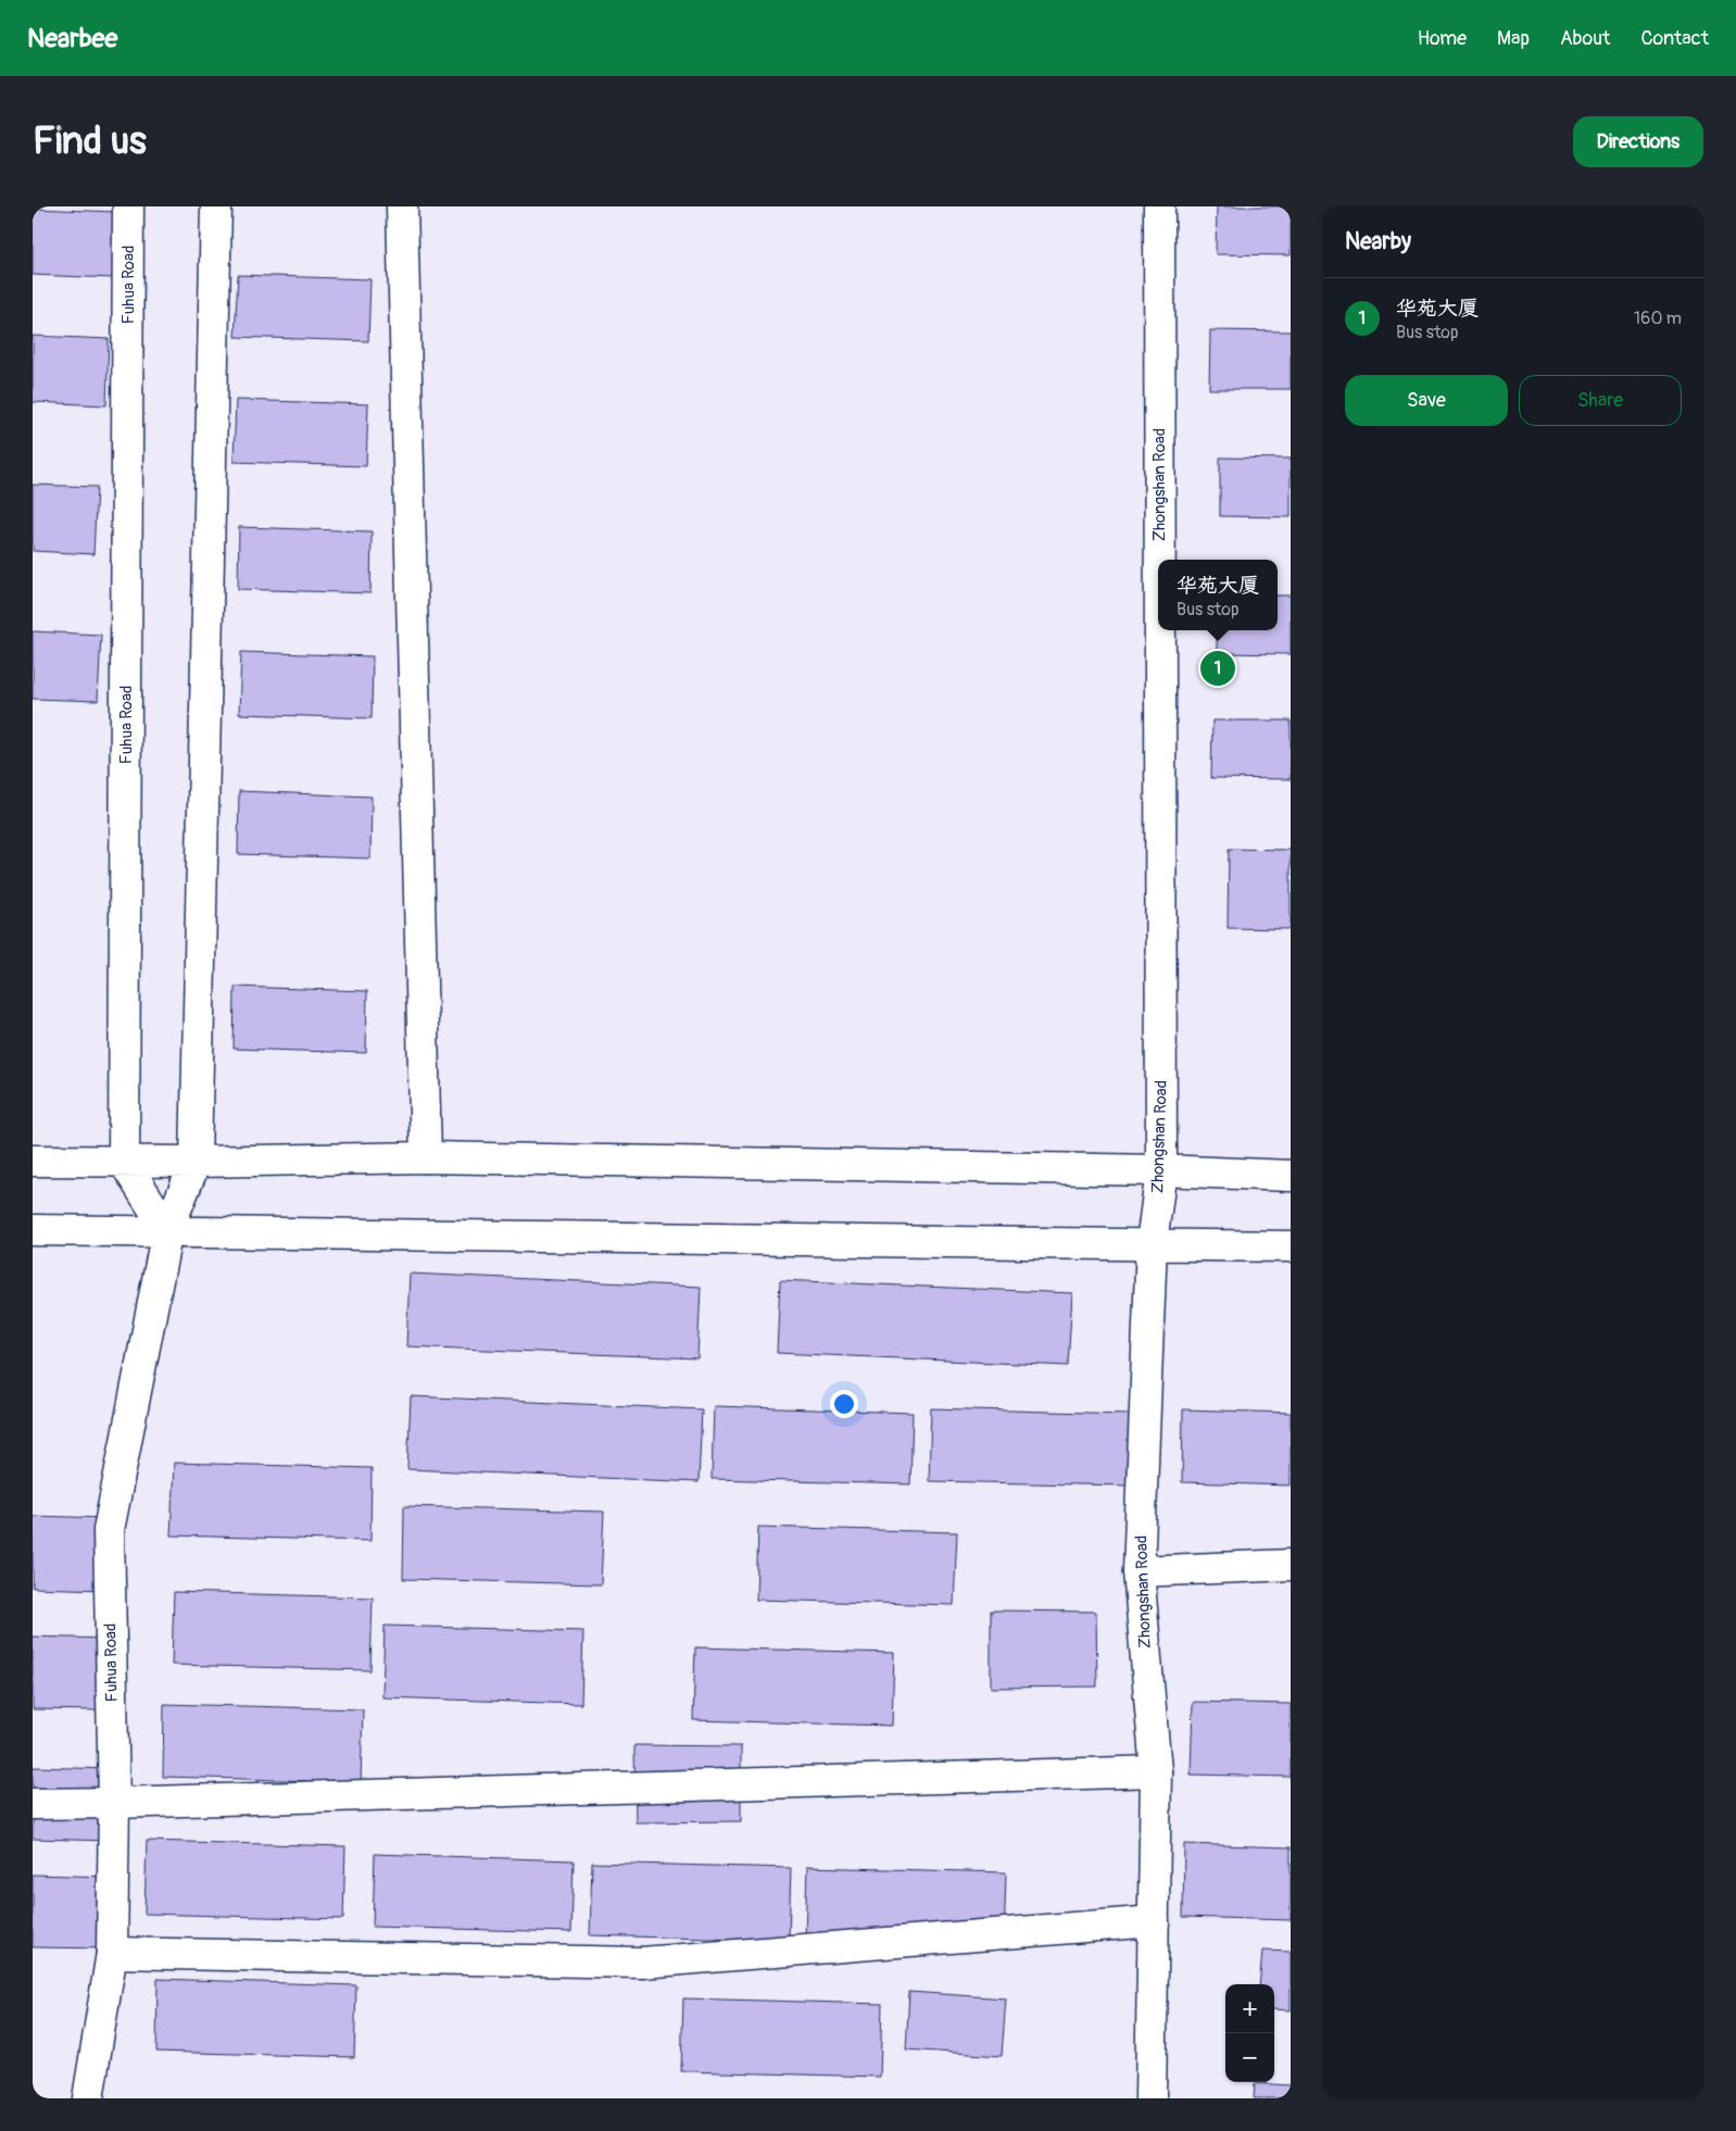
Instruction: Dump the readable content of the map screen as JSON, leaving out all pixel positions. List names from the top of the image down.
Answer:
{
  "streets": {
    "street": ["Fuhua Road", "Zhongshan Road"]
  },
  "page": {
    "header": "Nearbee",
    "nav": [
      "Home",
      "Map",
      "About",
      "Contact"
    ],
    "buttons": [
      "Directions",
      ["Save", "Share"]
    ],
    "title": "Find us",
    "heading": "Nearby",
    "list": [
      {
        "mark": "1",
        "name": "华苑大厦",
        "note": "Bus stop",
        "value": "160 m"
      }
    ],
    "popup": ["华苑大厦", "Bus stop"],
    "pins": "1",
    "map_buttons": ["+", "−"]
  }
}
